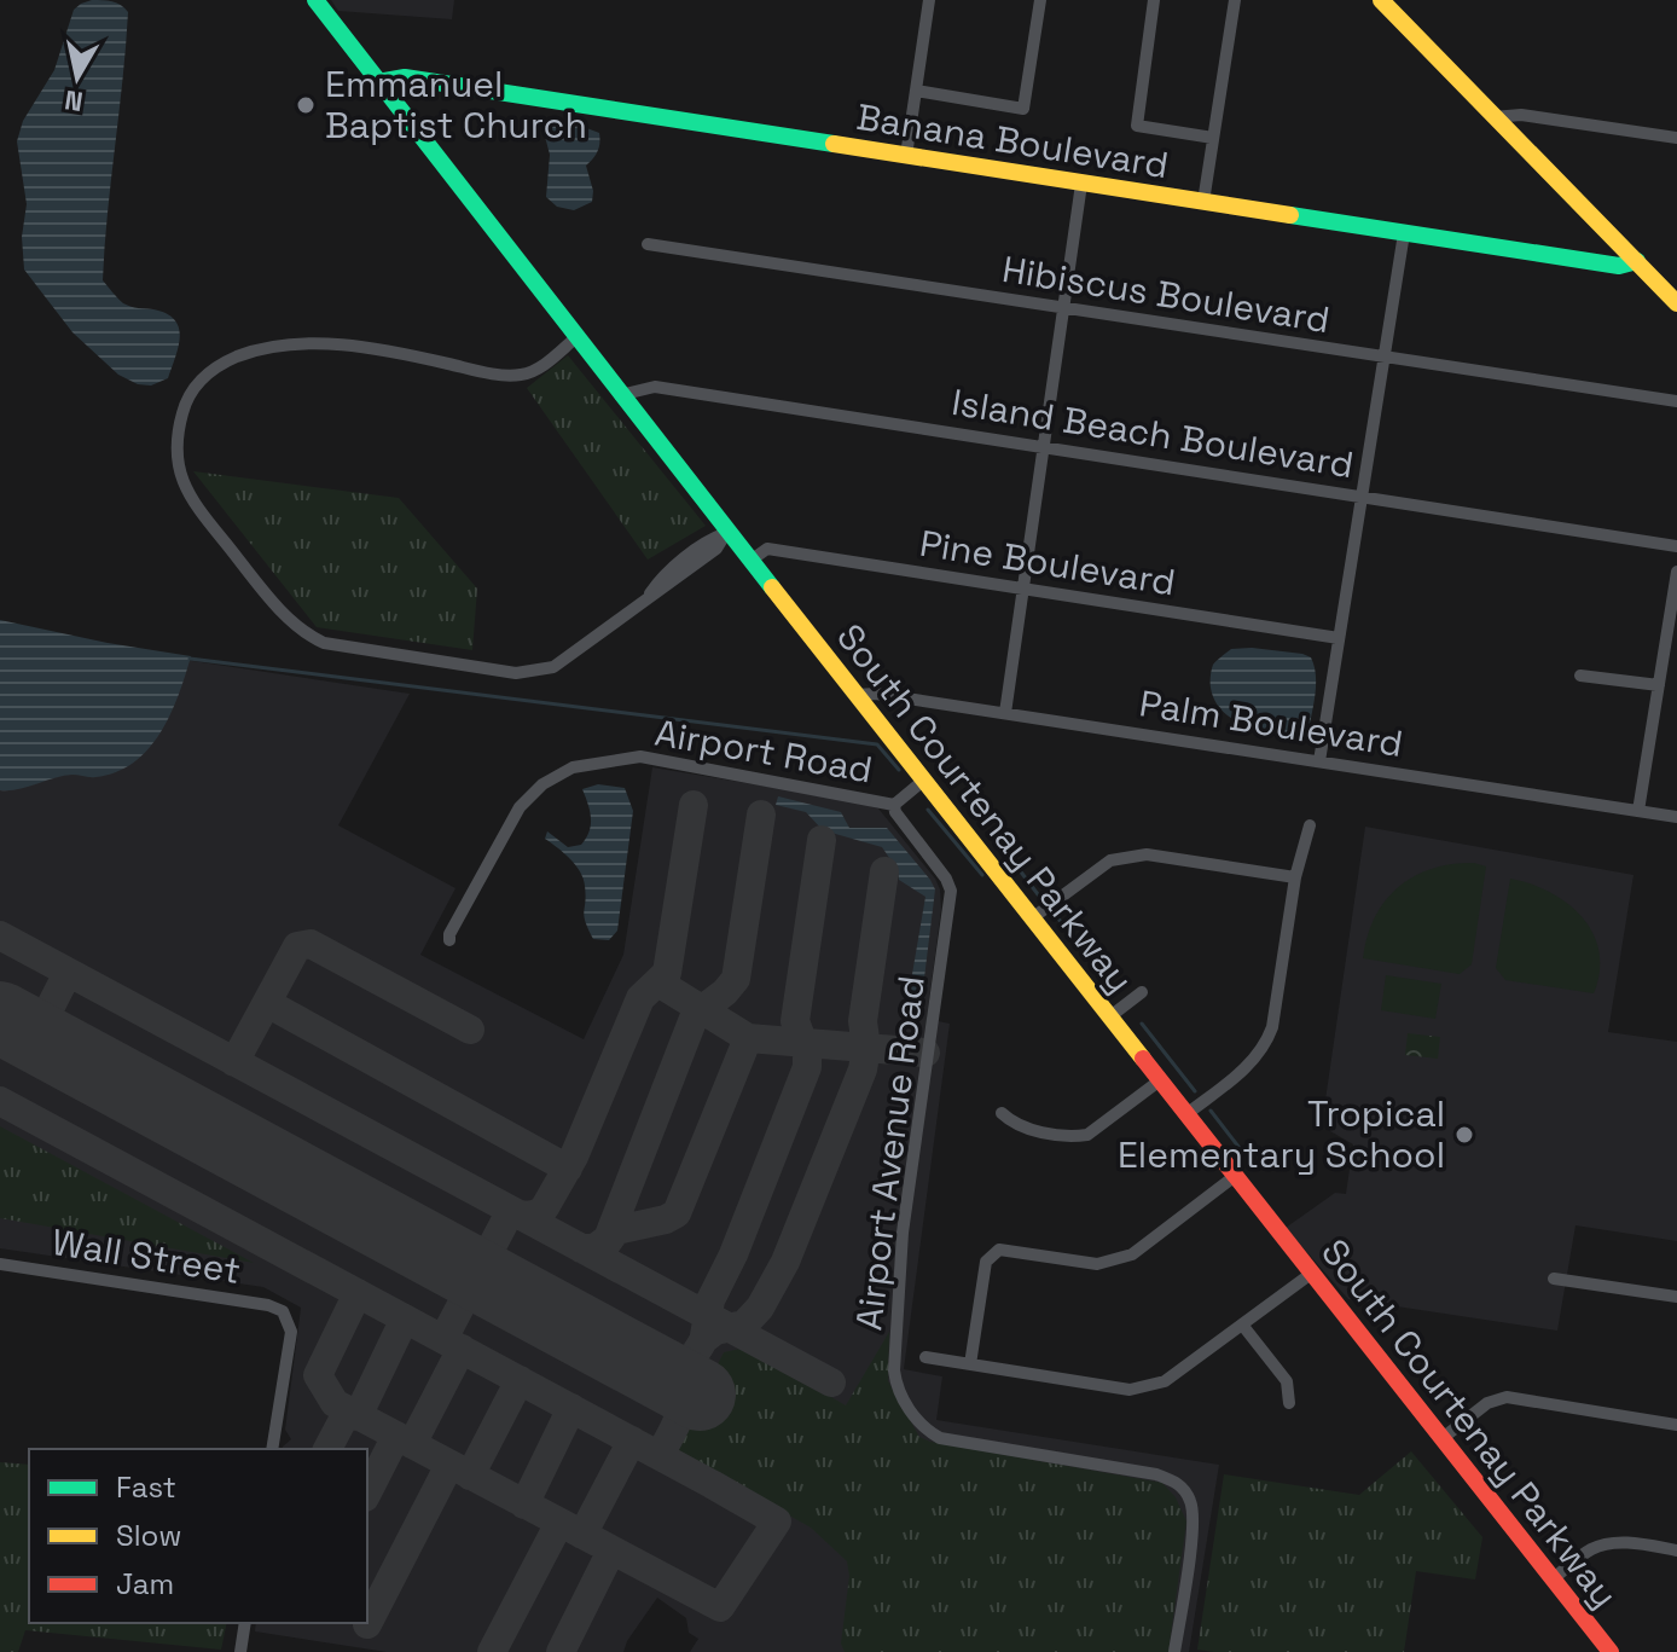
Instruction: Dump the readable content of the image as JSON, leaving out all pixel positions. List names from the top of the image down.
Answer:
{
  "streets": {
    "main road": ["Banana Boulevard", "South Courtenay Parkway"],
    "street": [
      "Hibiscus Boulevard",
      "Island Beach Boulevard",
      "Pine Boulevard",
      "Palm Boulevard",
      "Airport Road",
      "Airport Avenue Road",
      "Wall Street"
    ]
  },
  "crossings": [
    ["Banana Boulevard", "South Courtenay Parkway"],
    ["Island Beach Boulevard", "South Courtenay Parkway"],
    ["Pine Boulevard", "South Courtenay Parkway"],
    ["Palm Boulevard", "South Courtenay Parkway"],
    ["Airport Road", "South Courtenay Parkway"],
    ["Airport Road", "Airport Avenue Road"]
  ],
  "places": ["Emmanuel Baptist Church", "Tropical Elementary School"],
  "legend": ["Fast", "Slow", "Jam"],
  "north": "bottom"
}
